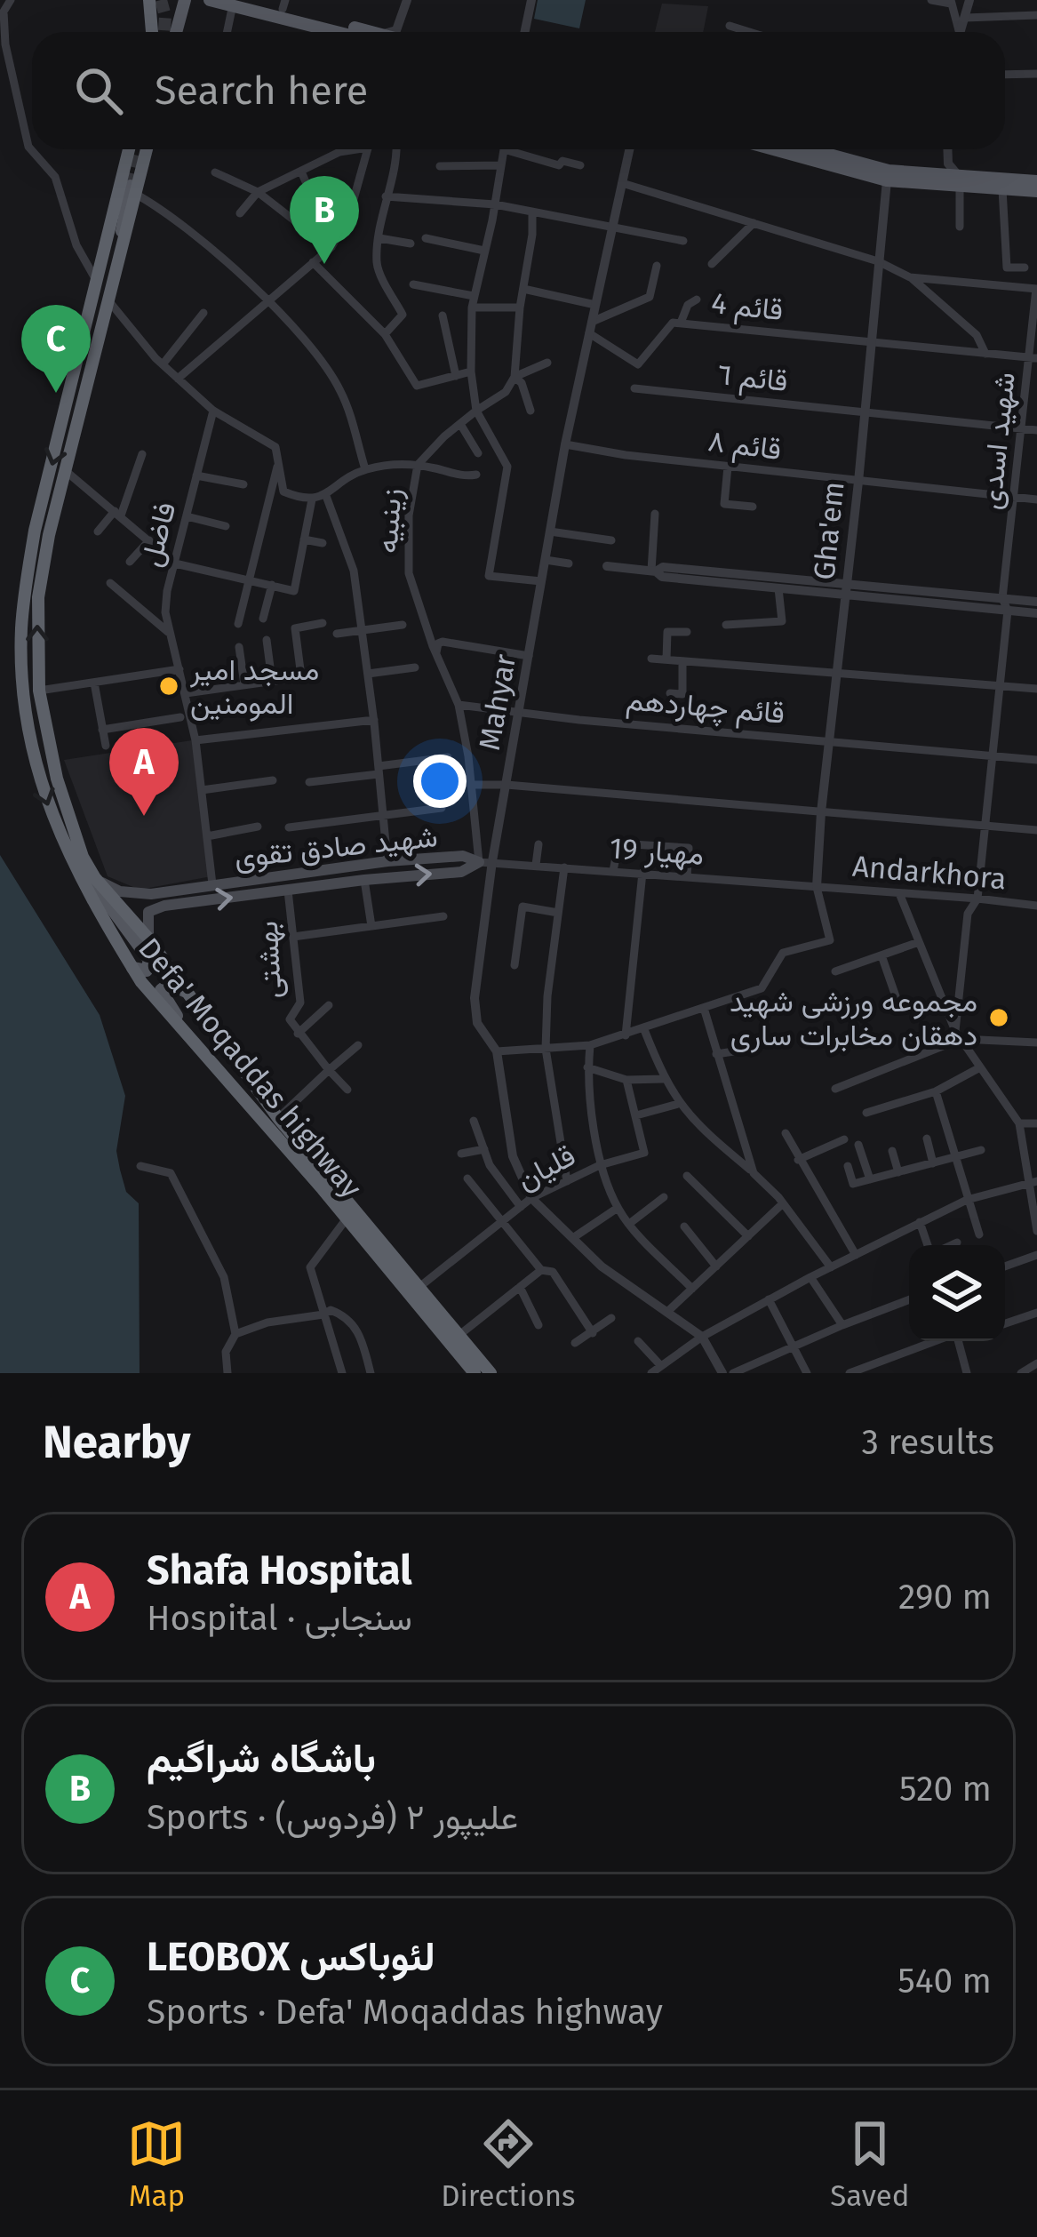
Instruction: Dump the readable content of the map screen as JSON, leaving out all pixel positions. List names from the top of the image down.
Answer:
{
  "streets": {
    "highway": ["Defa' Moqaddas highway"],
    "main road": ["شهید صادق تقوی"],
    "street": [
      "قائم 4",
      "قائم ٦",
      "شهید اسدی",
      "قائم ٨",
      "زینبیه",
      "Gha'em",
      "فاضل",
      "Mahyar",
      "قائم چهاردهم",
      "مهیار 19",
      "Andarkhora",
      "بهشتی",
      "قلیان"
    ]
  },
  "crossings": [
    ["قائم 4", "شهید اسدی"],
    ["قائم 4", "Gha'em"],
    ["قائم 4", "Mahyar"],
    ["قائم ٦", "شهید اسدی"],
    ["قائم ٦", "Gha'em"],
    ["شهید اسدی", "قائم ٨"],
    ["قائم ٨", "Gha'em"],
    ["قائم ٨", "Mahyar"],
    ["زینبیه", "قائم چهاردهم"],
    ["زینبیه", "شهید صادق تقوی"],
    ["زینبیه", "مهیار 19"],
    ["Gha'em", "قائم چهاردهم"],
    ["Gha'em", "مهیار 19"],
    ["Gha'em", "Andarkhora"],
    ["فاضل", "شهید صادق تقوی"],
    ["Mahyar", "قائم چهاردهم"],
    ["Mahyar", "مهیار 19"],
    ["Mahyar", "قلیان"],
    ["شهید صادق تقوی", "مهیار 19"],
    ["شهید صادق تقوی", "بهشتی"],
    ["شهید صادق تقوی", "Defa' Moqaddas highway"],
    ["مهیار 19", "Andarkhora"],
    ["Defa' Moqaddas highway", "قلیان"]
  ],
  "places": ["مسجد امیر المومنین", "مجموعه ورزشی شهید دهقان مخابرات ساری"],
  "page": {
    "search": "Search here",
    "pins": ["B", "C", "A"],
    "heading": ["Nearby", "3 results"],
    "list": [
      {
        "mark": "A",
        "name": "Shafa Hospital",
        "note": "Hospital · سنجابی",
        "value": "290 m"
      },
      {
        "mark": "B",
        "name": "باشگاه شراگیم",
        "note": "Sports · علیپور ۲ (فردوس)",
        "value": "520 m"
      },
      {
        "mark": "C",
        "name": "LEOBOX لئوباکس",
        "note": "Sports · Defa' Moqaddas highway",
        "value": "540 m"
      }
    ],
    "nav": ["Map", "Directions", "Saved"]
  }
}
